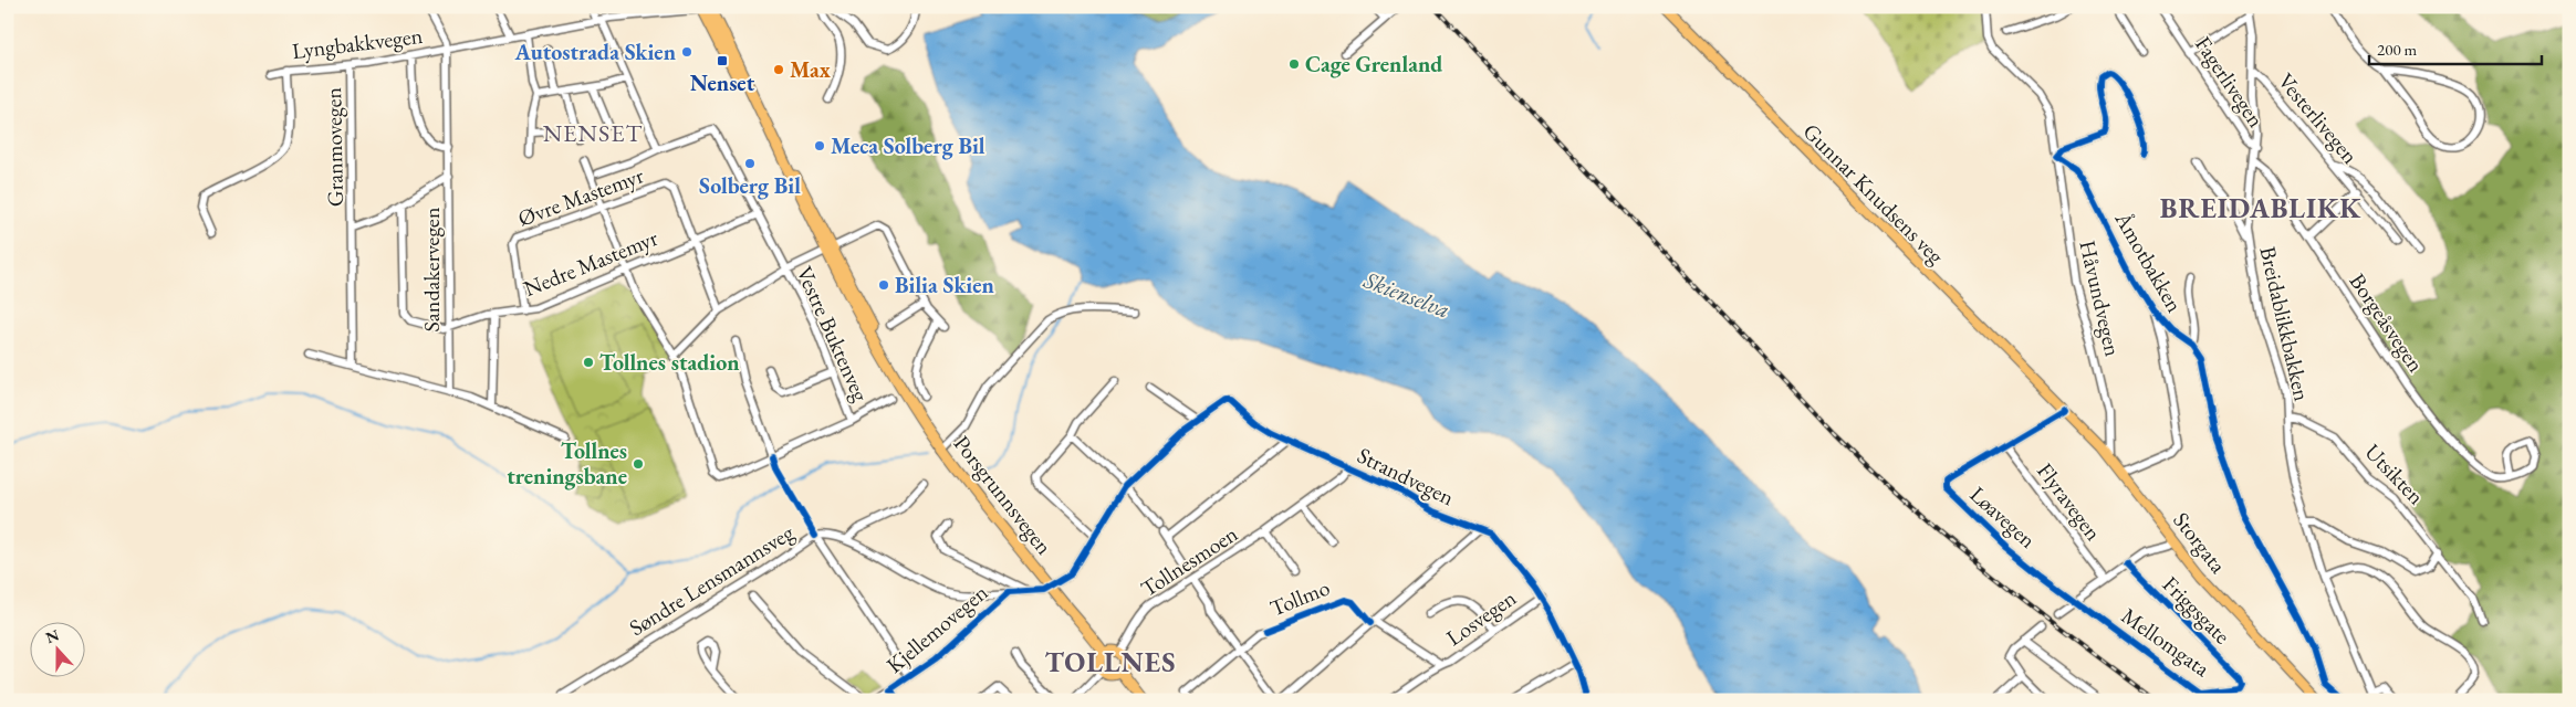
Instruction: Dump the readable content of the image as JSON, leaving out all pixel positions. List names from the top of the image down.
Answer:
{
  "streets": {
    "highway": ["Porsgrunnsvegen"],
    "main road": ["Gunnar Knudsens veg", "Storgata"],
    "street": [
      "Lyngbakkvegen",
      "Fagerlivegen",
      "Vesterlivegen",
      "Granmovegen",
      "Øvre Mastemyr",
      "Åmotbakken",
      "Nedre Mastemyr",
      "Sandakervegen",
      "Håvundvegen",
      "Borgeåsvegen",
      "Breidablikkbakken",
      "Vestre Buktenveg",
      "Utsikten",
      "Strandvegen",
      "Flyravegen",
      "Løavegen",
      "Tollnesmoen",
      "Søndre Lensmannsveg",
      "Tollmo",
      "Friggsgate",
      "Losvegen",
      "Kjellemovegen",
      "Mellomgata"
    ]
  },
  "crossings": [
    ["Lyngbakkvegen", "Granmovegen"],
    ["Lyngbakkvegen", "Sandakervegen"],
    ["Lyngbakkvegen", "Porsgrunnsvegen"],
    ["Fagerlivegen", "Breidablikkbakken"],
    ["Vesterlivegen", "Breidablikkbakken"],
    ["Granmovegen", "Nedre Mastemyr"],
    ["Gunnar Knudsens veg", "Storgata"],
    ["Øvre Mastemyr", "Nedre Mastemyr"],
    ["Åmotbakken", "Håvundvegen"],
    ["Nedre Mastemyr", "Sandakervegen"],
    ["Håvundvegen", "Storgata"],
    ["Borgeåsvegen", "Breidablikkbakken"],
    ["Breidablikkbakken", "Utsikten"],
    ["Strandvegen", "Porsgrunnsvegen"],
    ["Strandvegen", "Tollnesmoen"],
    ["Strandvegen", "Losvegen"],
    ["Strandvegen", "Kjellemovegen"],
    ["Porsgrunnsvegen", "Tollnesmoen"],
    ["Porsgrunnsvegen", "Kjellemovegen"],
    ["Flyravegen", "Løavegen"],
    ["Løavegen", "Storgata"],
    ["Løavegen", "Mellomgata"],
    ["Søndre Lensmannsveg", "Kjellemovegen"],
    ["Friggsgate", "Mellomgata"]
  ],
  "districts": ["NENSET", "BREIDABLIKK", "TOLLNES"],
  "water": ["Skienselva"],
  "places": {
    "other": [
      "Autostrada Skien",
      "Cage Grenland",
      "Max",
      "Meca Solberg Bil",
      "Solberg Bil",
      "Bilia Skien",
      "Tollnes stadion",
      "Tollnes treningsbane"
    ],
    "transit": ["Nenset"]
  },
  "scale_bar": "200 m",
  "north": "top"
}
